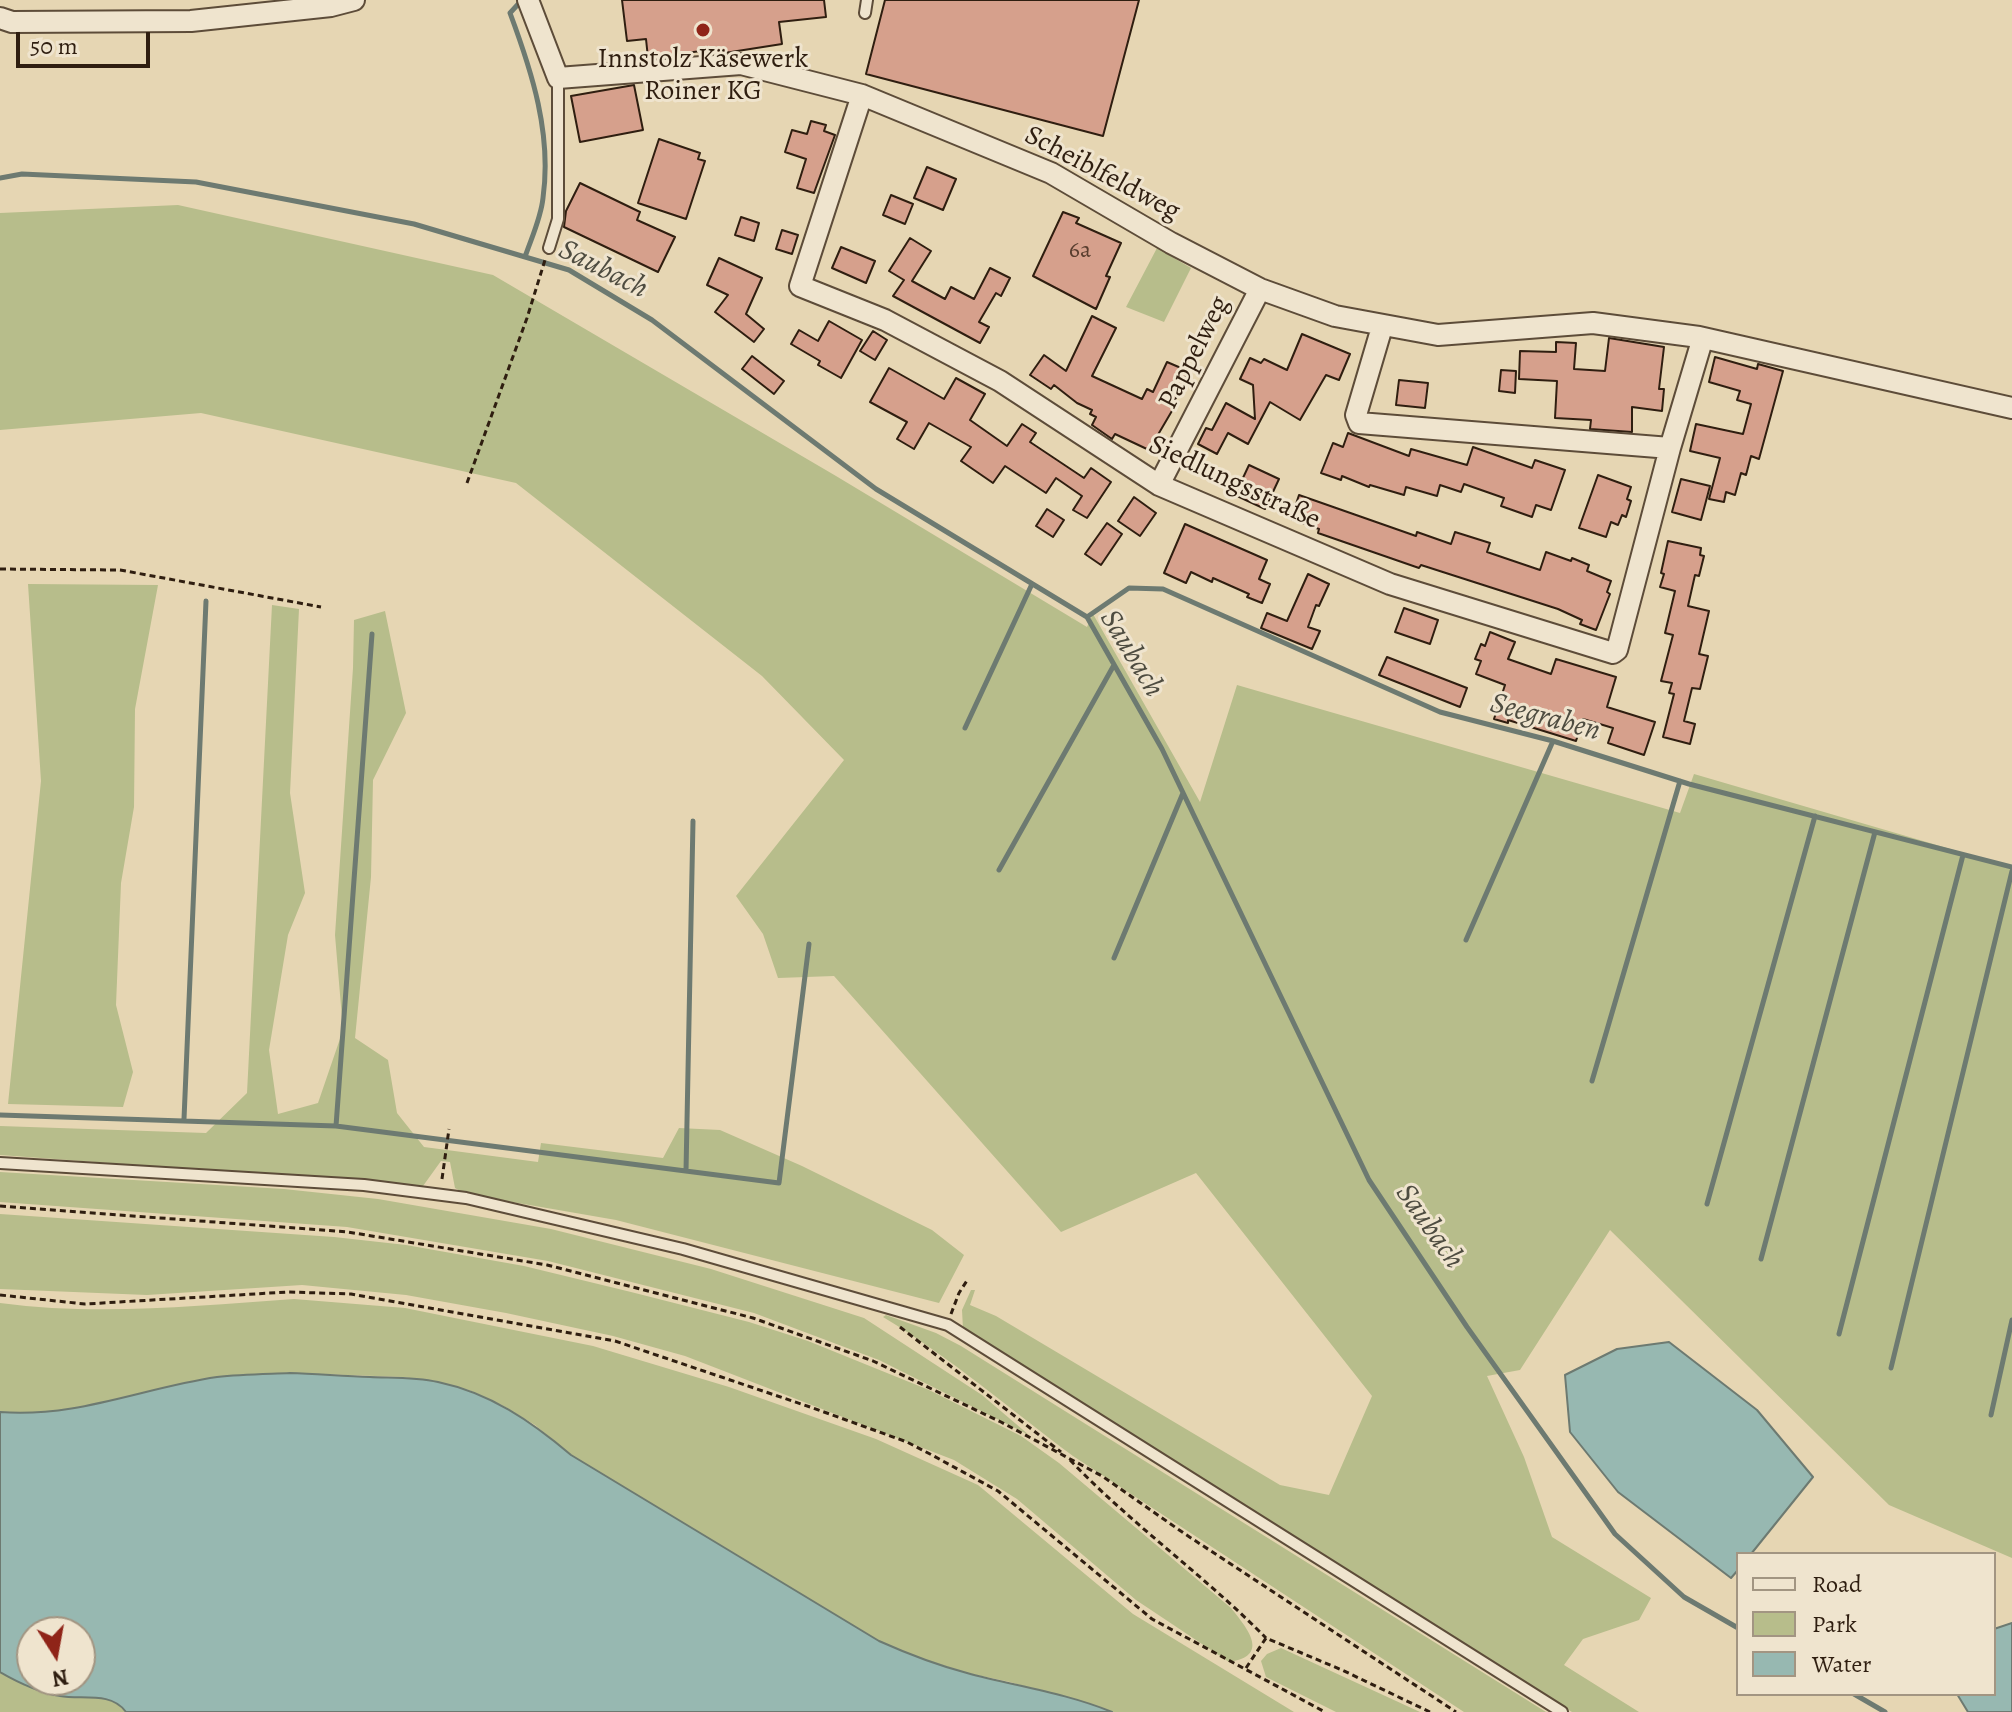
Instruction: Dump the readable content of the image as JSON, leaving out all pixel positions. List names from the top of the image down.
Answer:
{
  "streets": {
    "street": ["Scheiblfeldweg", "Pappelweg", "Siedlungsstraße"]
  },
  "crossings": [
    ["Scheiblfeldweg", "Pappelweg"],
    ["Scheiblfeldweg", "Siedlungsstraße"],
    ["Pappelweg", "Siedlungsstraße"]
  ],
  "water": ["Saubach", "Seegraben"],
  "places": ["Innstolz Käsewerk Roiner KG"],
  "house_numbers": ["6a"],
  "legend": ["Road", "Park", "Water"],
  "scale_bar": "50 m",
  "north": "bottom"
}
